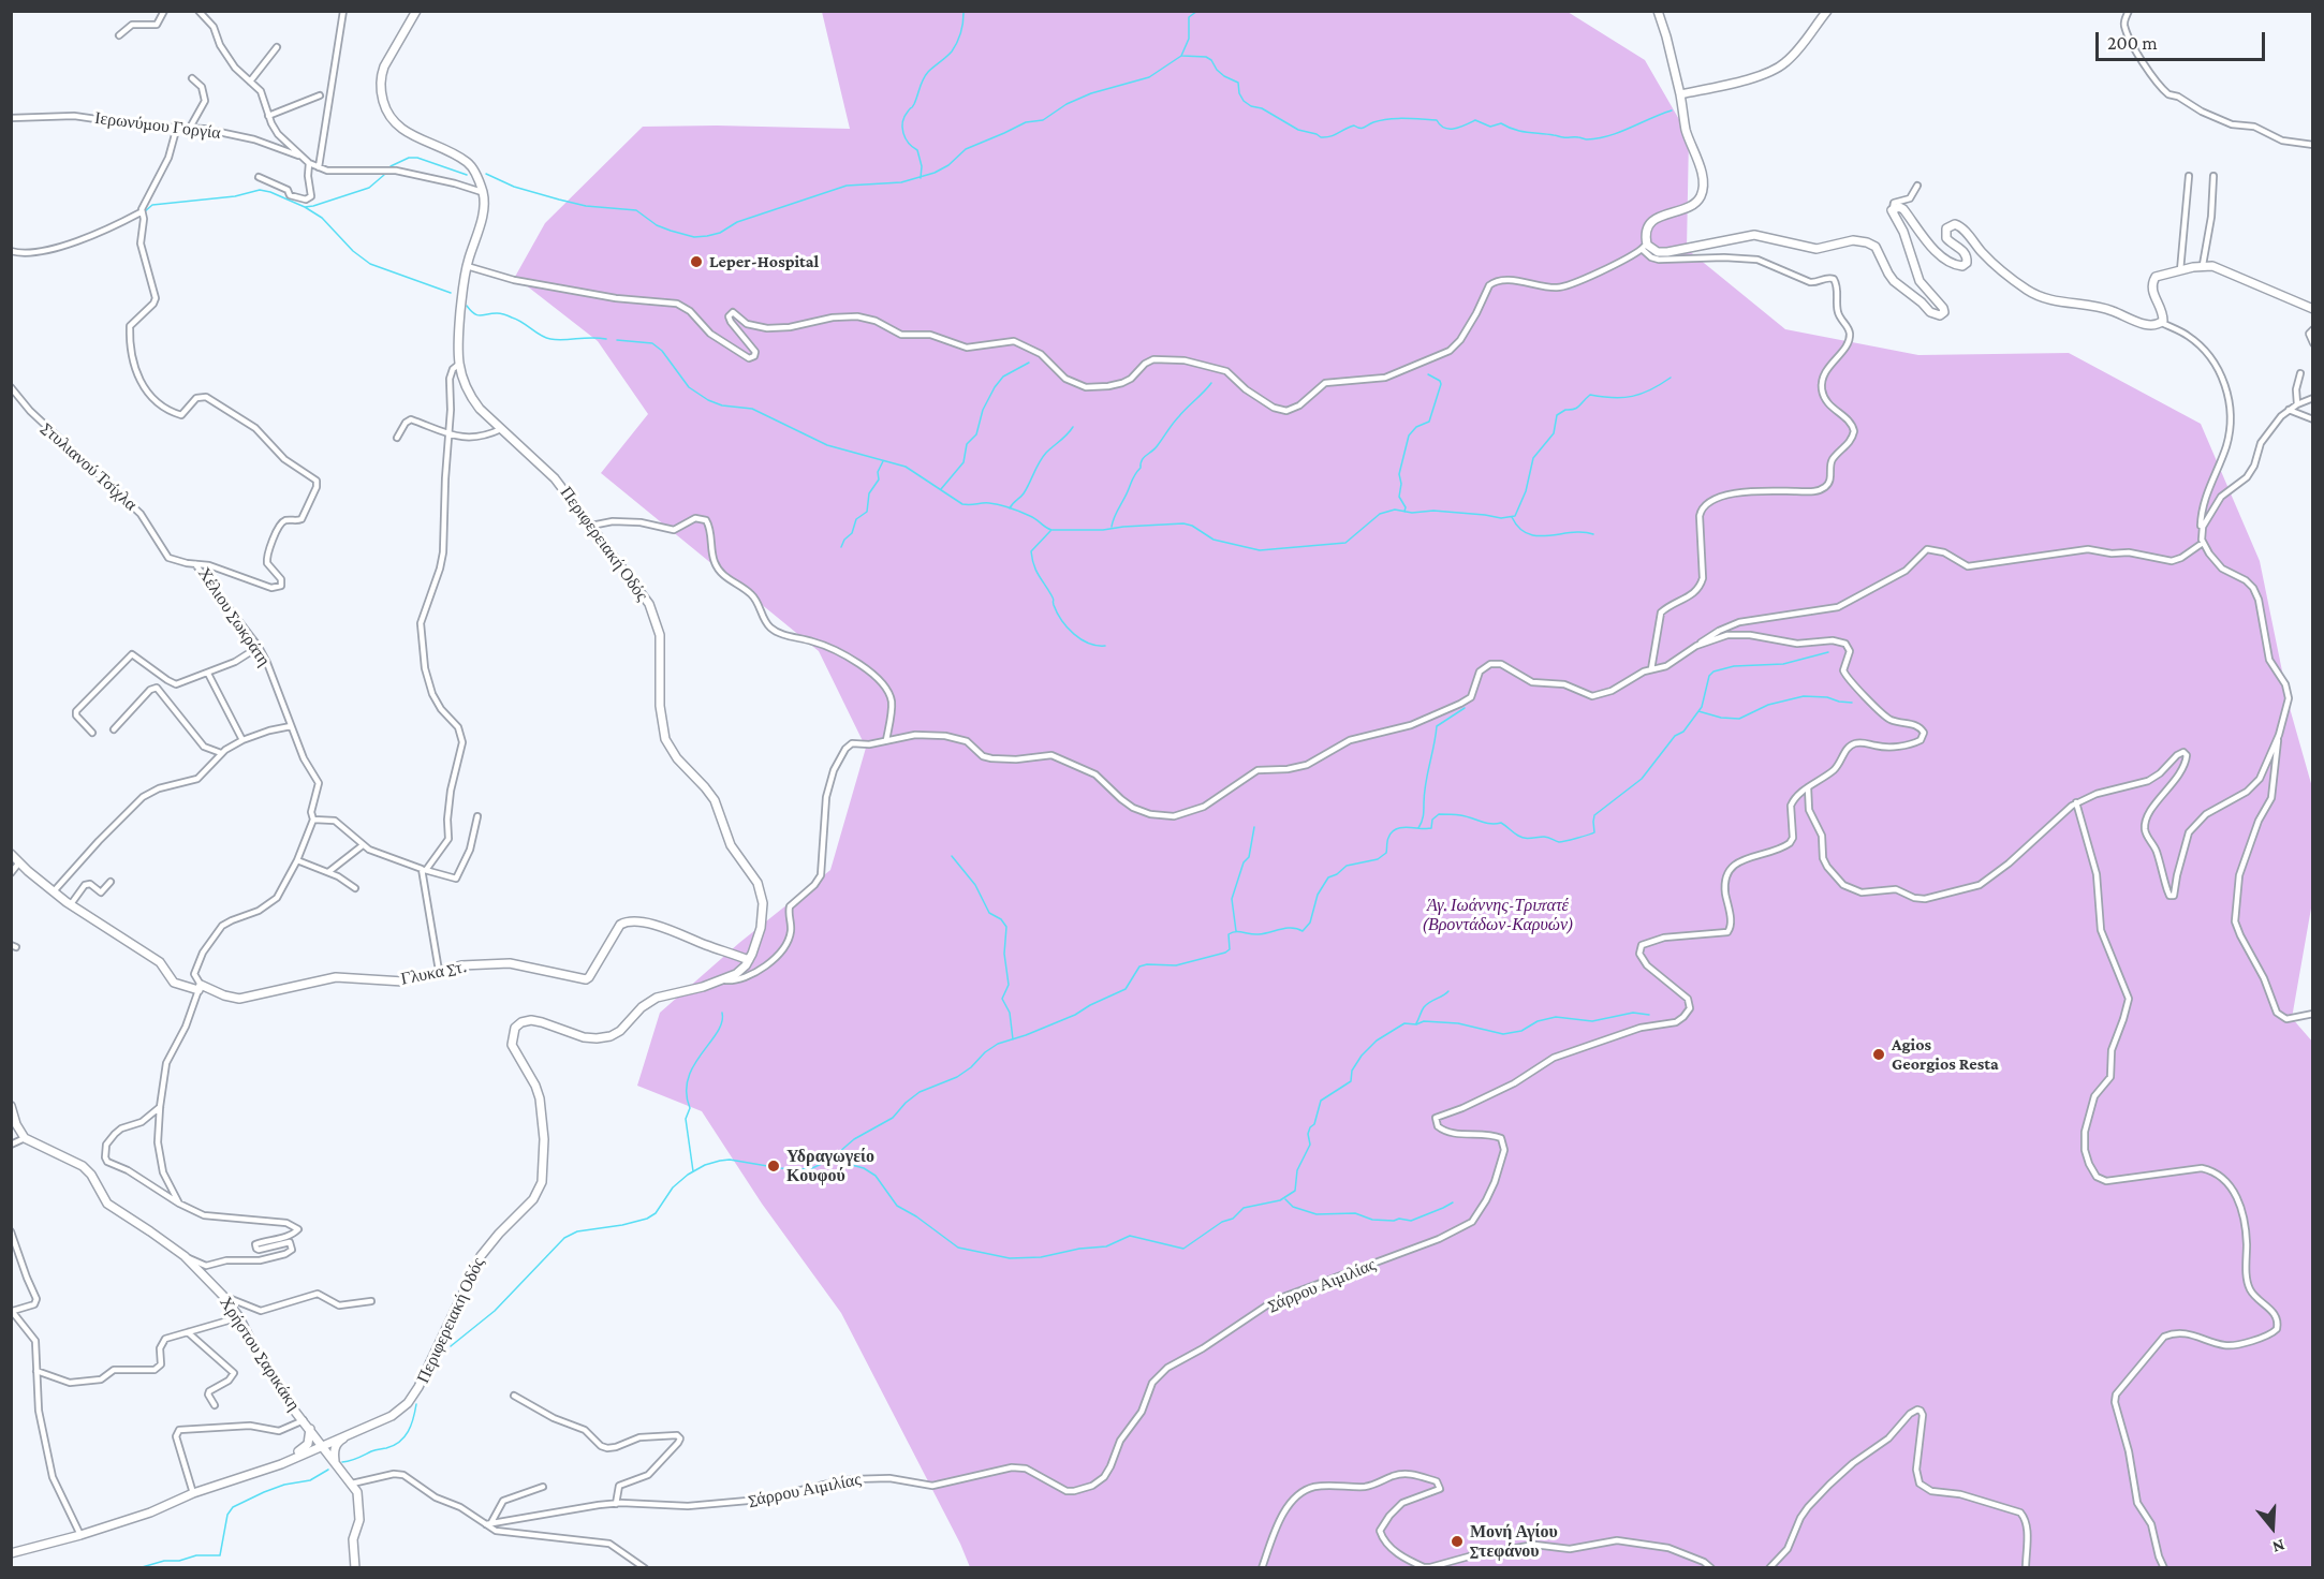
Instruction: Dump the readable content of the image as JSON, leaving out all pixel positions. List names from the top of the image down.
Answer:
{
  "streets": {
    "main road": ["Περιφερειακή Οδός", "Γλυκα Στ.", "Χρήστου Σαρικάκη"],
    "street": [
      "Ιερωνύμου Γοργία",
      "Στυλιανού Τσίχλα",
      "Χέλιου Σωκράτη",
      "Σάρρου Αιμιλίας"
    ]
  },
  "crossings": [
    ["Στυλιανού Τσίχλα", "Χέλιου Σωκράτη"],
    ["Περιφερειακή Οδός", "Γλυκα Στ."],
    ["Περιφερειακή Οδός", "Χρήστου Σαρικάκη"],
    ["Χέλιου Σωκράτη", "Γλυκα Στ."]
  ],
  "parks": ["Άγ. Ιωάννης-Τριπατέ (Βροντάδων-Καρυών)"],
  "places": [
    "Leper-Hospital",
    "Agios Georgios Resta",
    "Υδραγωγείο Κουφού",
    "Μονή Αγίου Στεφάνου"
  ],
  "scale_bar": "200 m",
  "north": "bottom"
}
